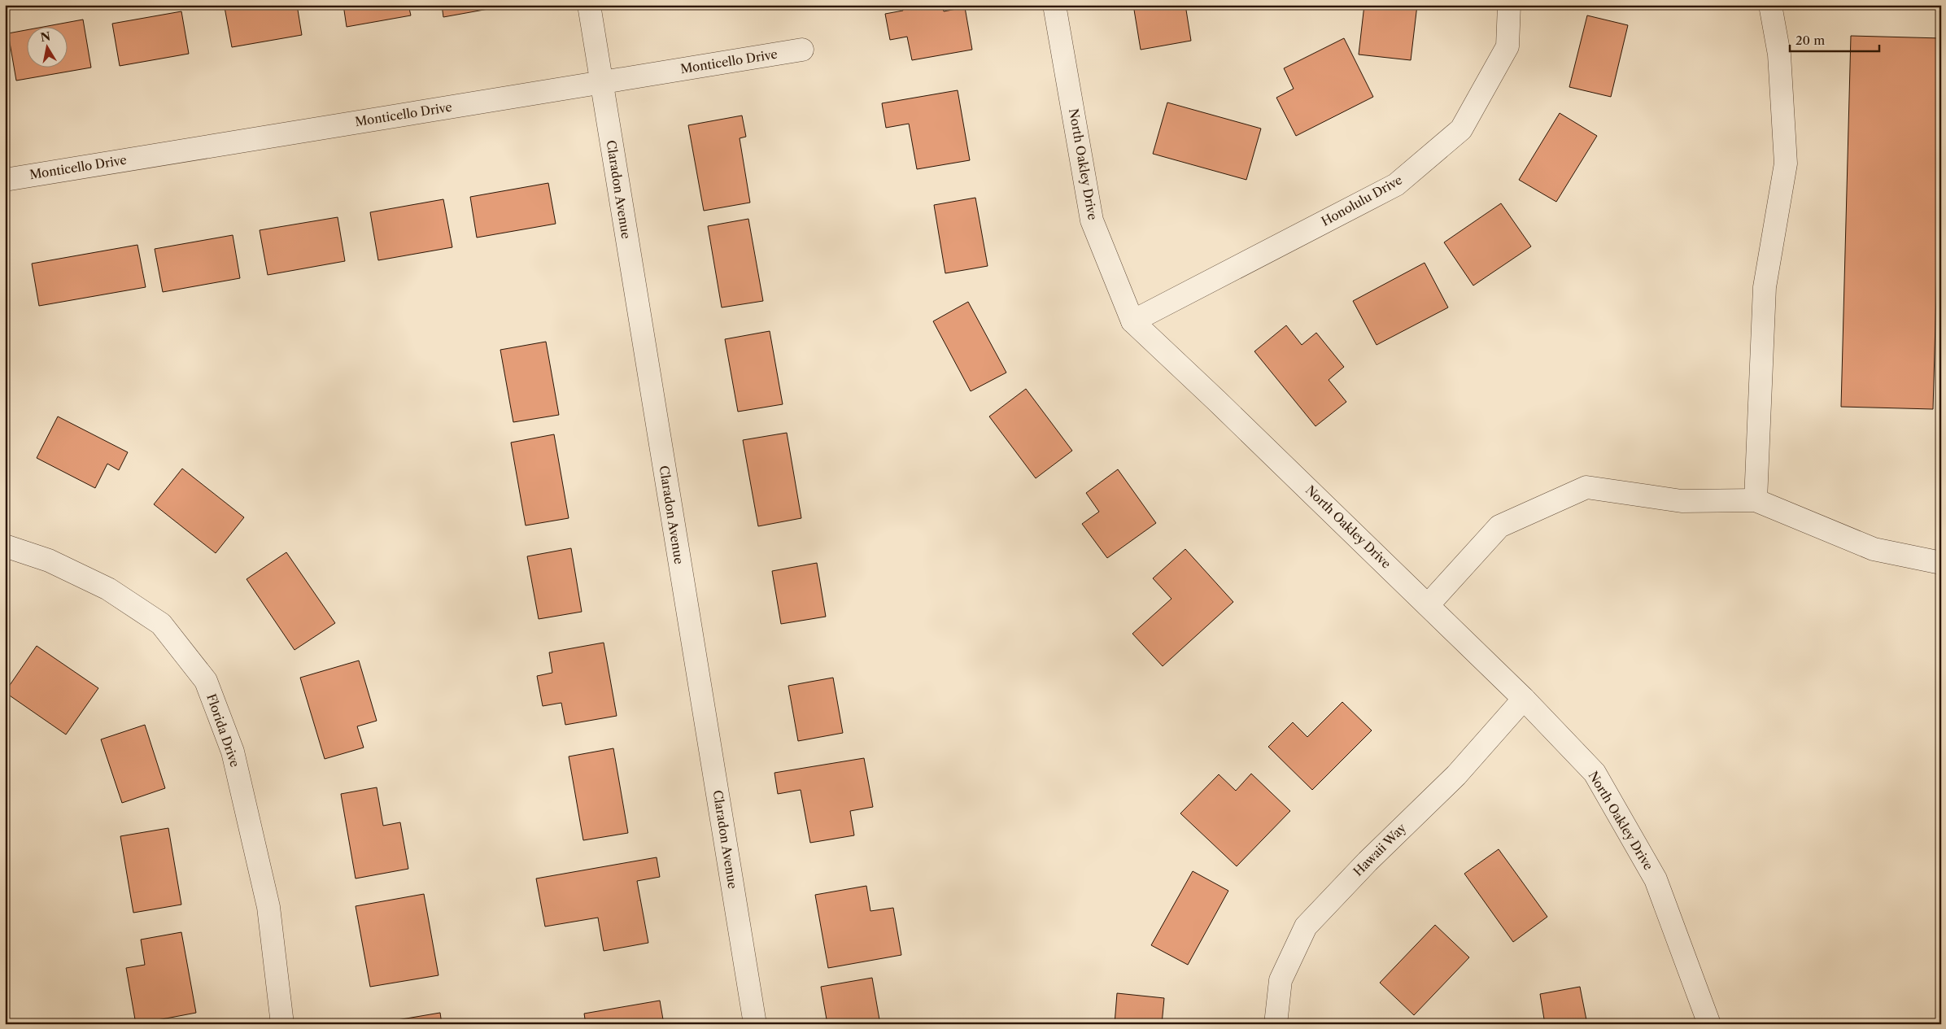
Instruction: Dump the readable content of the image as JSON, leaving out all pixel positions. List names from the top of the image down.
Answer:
{
  "streets": {
    "street": [
      "Monticello Drive",
      "North Oakley Drive",
      "Claradon Avenue",
      "Honolulu Drive",
      "Florida Drive",
      "Hawaii Way"
    ]
  },
  "crossings": [
    ["Monticello Drive", "Claradon Avenue"],
    ["North Oakley Drive", "Honolulu Drive"],
    ["North Oakley Drive", "Hawaii Way"]
  ],
  "scale_bar": "20 m",
  "north": "top"
}
